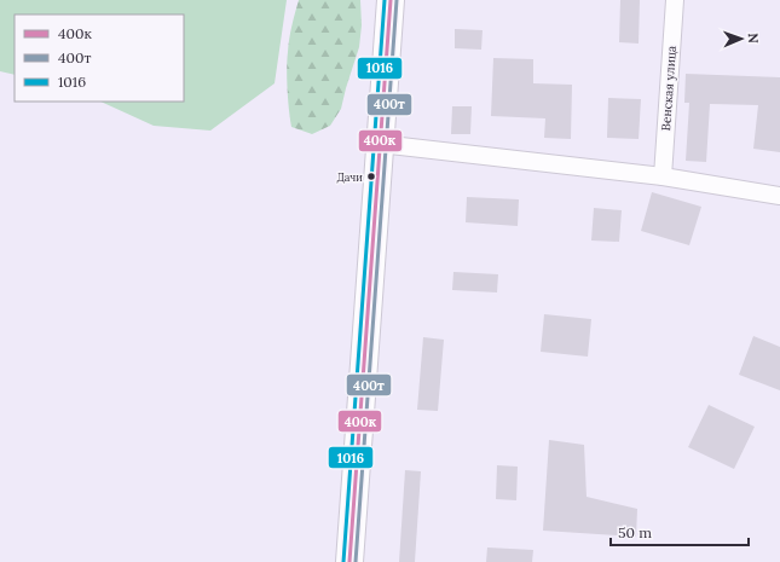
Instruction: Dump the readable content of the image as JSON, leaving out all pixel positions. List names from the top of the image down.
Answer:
{
  "streets": {
    "street": ["Венская улица"]
  },
  "places": ["Дачи"],
  "lines": ["transit line 400к", "transit line 400т", "transit line 1016"],
  "legend": ["400к", "400т", "1016"],
  "scale_bar": "50 m",
  "north": "right"
}
